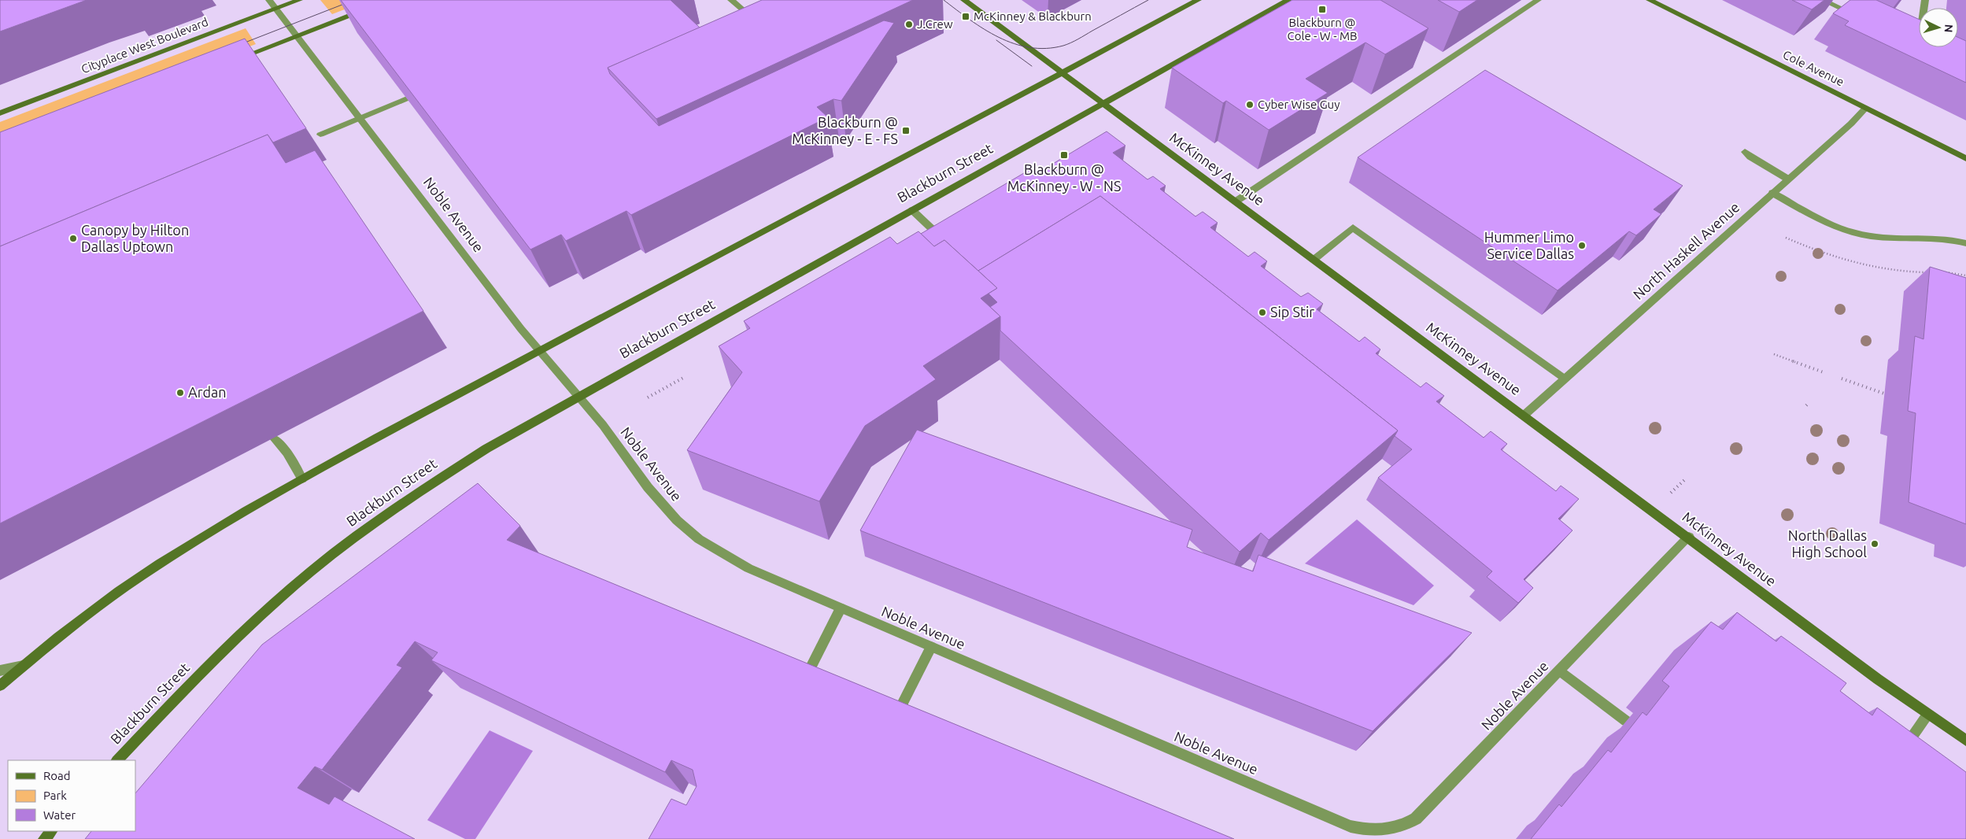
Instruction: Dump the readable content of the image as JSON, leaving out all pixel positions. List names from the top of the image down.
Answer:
{
  "streets": {
    "street": [
      "Cityplace West Boulevard",
      "Cole Avenue",
      "McKinney Avenue",
      "Blackburn Street",
      "Noble Avenue",
      "North Haskell Avenue"
    ]
  },
  "crossings": [
    ["Cityplace West Boulevard", "Noble Avenue"],
    ["Cole Avenue", "North Haskell Avenue"],
    ["McKinney Avenue", "Blackburn Street"],
    ["McKinney Avenue", "Noble Avenue"],
    ["McKinney Avenue", "North Haskell Avenue"],
    ["Blackburn Street", "Noble Avenue"]
  ],
  "places": {
    "transit": [
      "Blackburn @ Cole - W - MB",
      "McKinney & Blackburn",
      "Blackburn @ McKinney - E - FS",
      "Blackburn @ McKinney - W - NS"
    ],
    "other": [
      "J.Crew",
      "Cyber Wise Guy",
      "Canopy by Hilton Dallas Uptown",
      "Hummer Limo Service Dallas",
      "Sip Stir",
      "Ardan",
      "North Dallas High School"
    ]
  },
  "legend": ["Road", "Park", "Water"],
  "north": "right"
}
